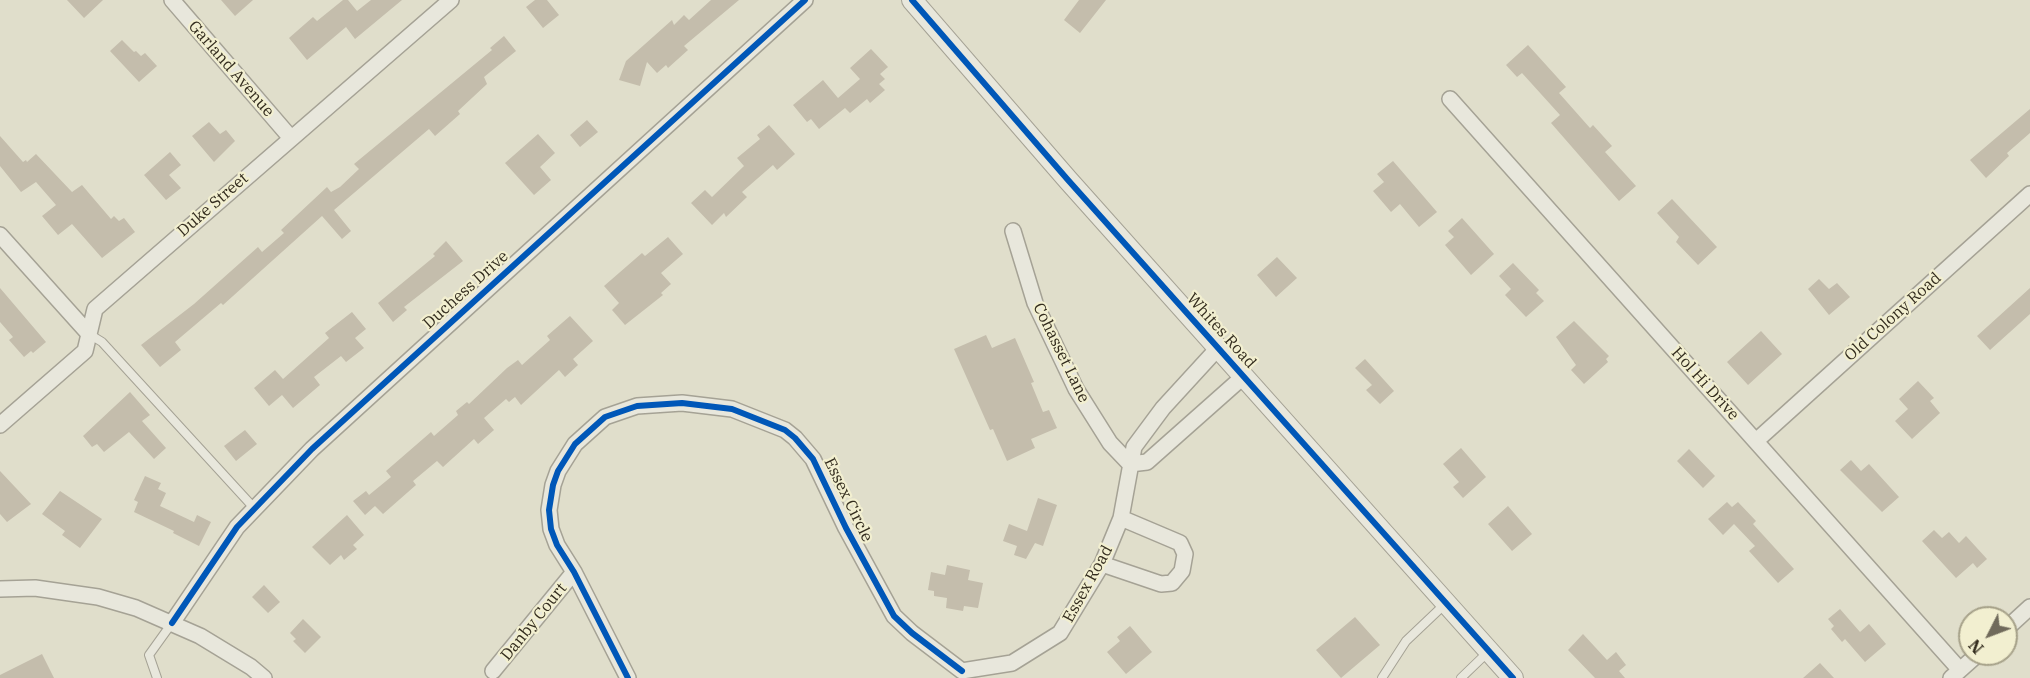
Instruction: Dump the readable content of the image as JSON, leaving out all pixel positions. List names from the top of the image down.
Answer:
{
  "streets": {
    "street": [
      "Garland Avenue",
      "Duke Street",
      "Duchess Drive",
      "Old Colony Road",
      "Whites Road",
      "Cohasset Lane",
      "Hol Hi Drive",
      "Essex Circle",
      "Essex Road",
      "Danby Court"
    ]
  },
  "crossings": [
    ["Garland Avenue", "Duke Street"],
    ["Old Colony Road", "Hol Hi Drive"],
    ["Whites Road", "Essex Road"],
    ["Cohasset Lane", "Essex Road"],
    ["Essex Circle", "Essex Road"],
    ["Essex Circle", "Danby Court"]
  ],
  "north": "bottom left"
}
